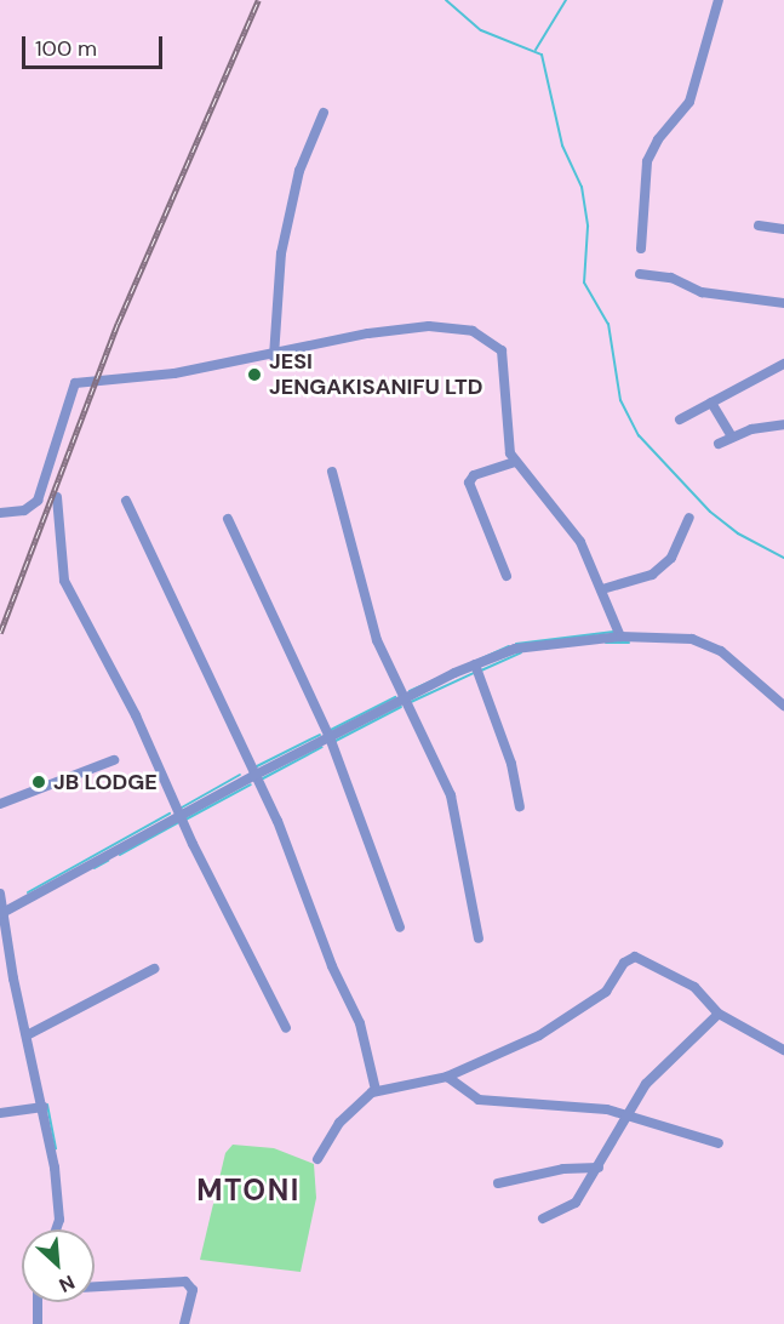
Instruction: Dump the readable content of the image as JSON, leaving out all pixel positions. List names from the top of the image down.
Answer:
{
  "districts": ["MTONI"],
  "places": ["JESI JENGAKISANIFU LTD", "JB LODGE"],
  "scale_bar": "100 m",
  "north": "bottom right"
}
